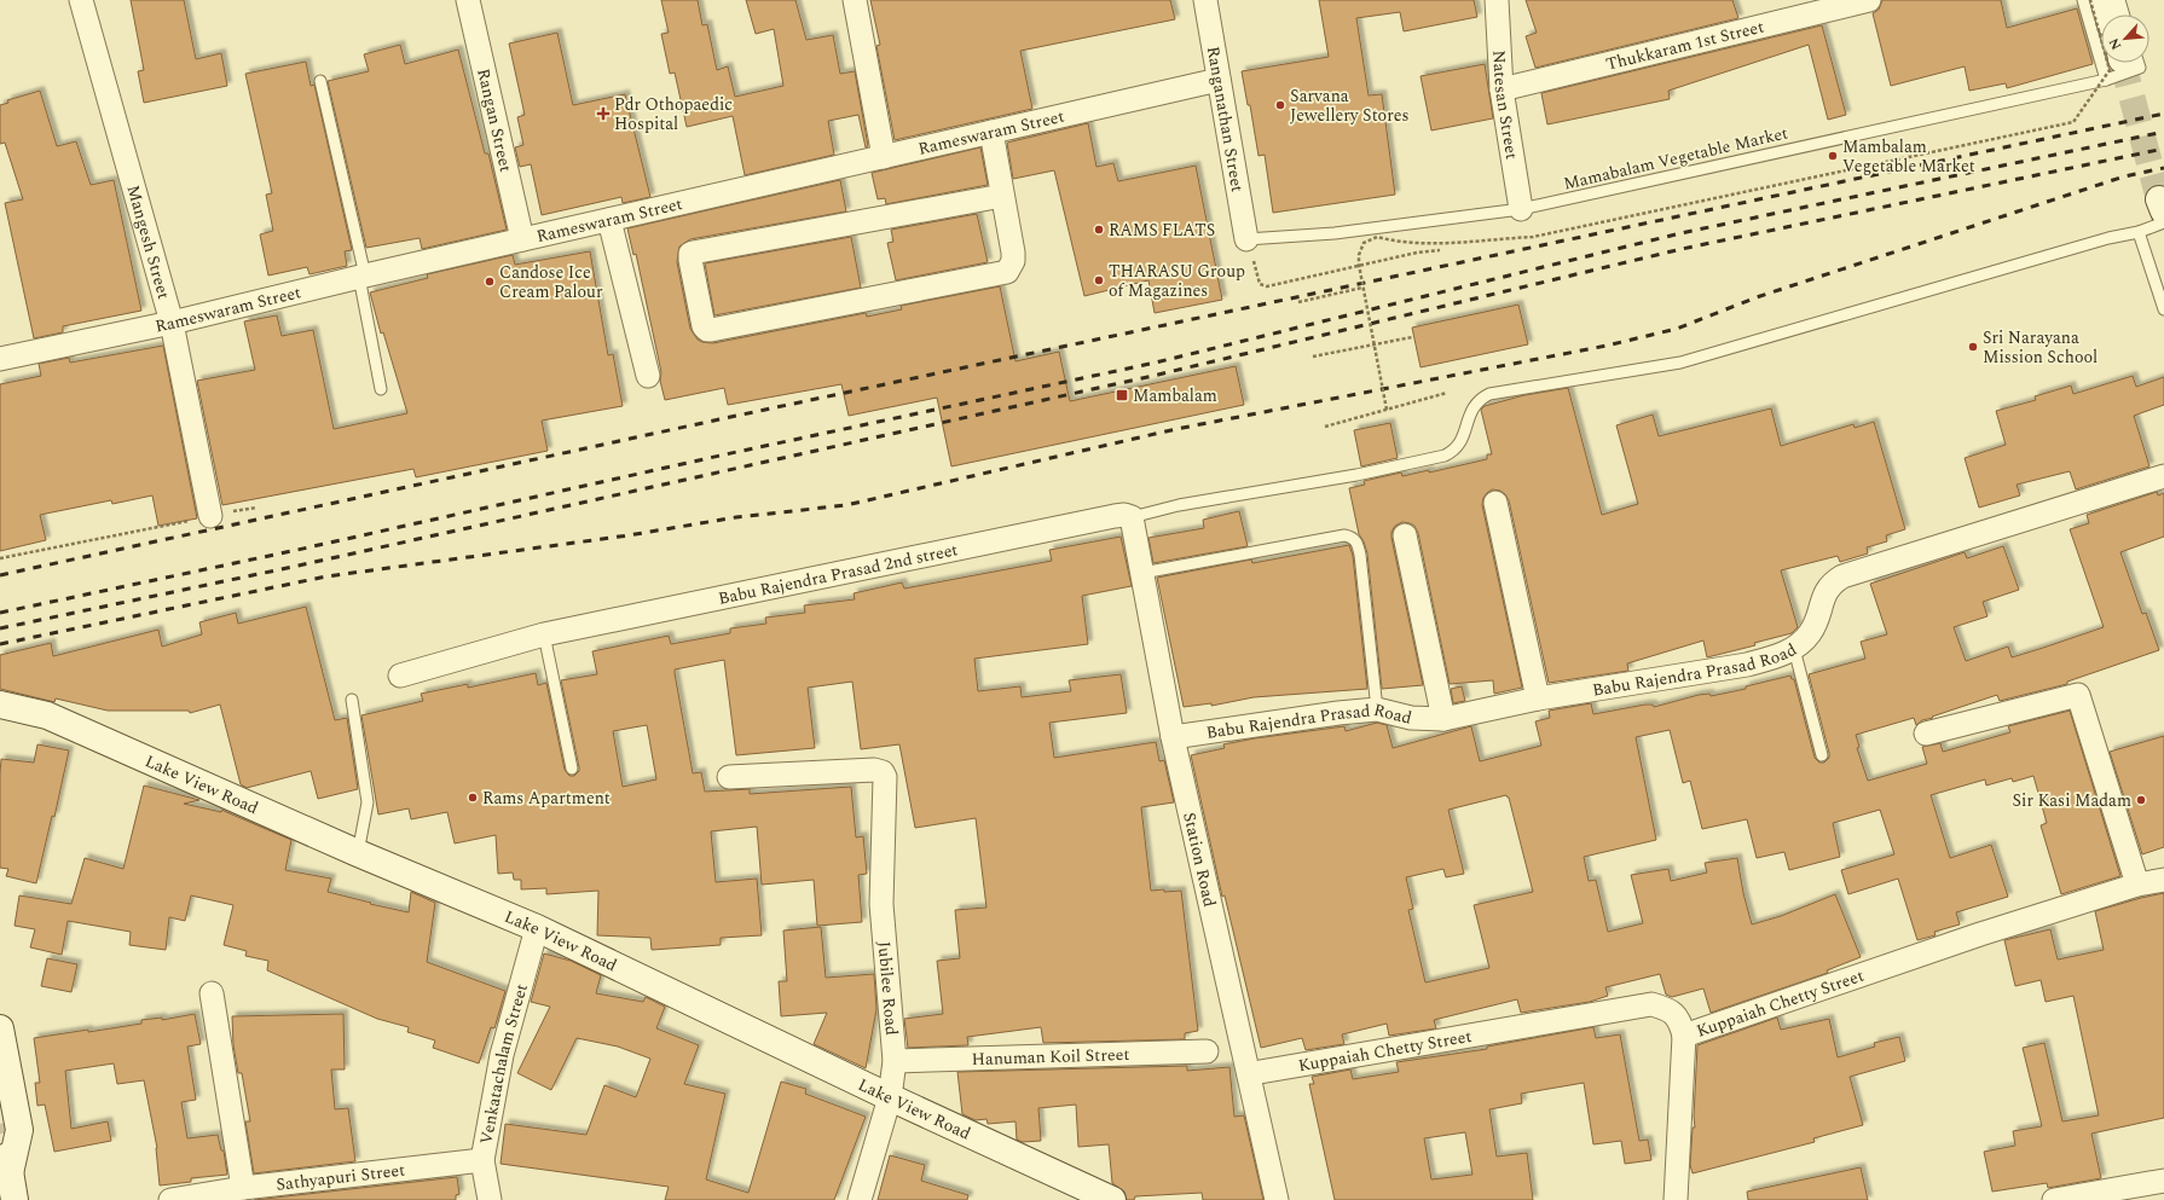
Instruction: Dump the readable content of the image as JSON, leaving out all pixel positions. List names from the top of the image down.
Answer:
{
  "streets": {
    "street": [
      "Thukkaram 1st Street",
      "Natesan Street",
      "Rangan Street",
      "Ranganathan Street",
      "Rameswaram Street",
      "Mangesh Street",
      "Babu Rajendra Prasad 2nd street",
      "Babu Rajendra Prasad Road",
      "Lake View Road",
      "Station Road",
      "Jubilee Road",
      "Kuppaiah Chetty Street",
      "Hanuman Koil Street",
      "Venkatachalam Street",
      "Sathyapuri Street"
    ],
    "lane": ["Mamabalam Vegetable Market"]
  },
  "crossings": [
    ["Thukkaram 1st Street", "Natesan Street"],
    ["Natesan Street", "Mamabalam Vegetable Market"],
    ["Rangan Street", "Rameswaram Street"],
    ["Ranganathan Street", "Rameswaram Street"],
    ["Ranganathan Street", "Mamabalam Vegetable Market"],
    ["Rameswaram Street", "Mangesh Street"],
    ["Babu Rajendra Prasad 2nd street", "Station Road"],
    ["Babu Rajendra Prasad Road", "Station Road"],
    ["Lake View Road", "Jubilee Road"],
    ["Lake View Road", "Venkatachalam Street"],
    ["Jubilee Road", "Hanuman Koil Street"],
    ["Venkatachalam Street", "Sathyapuri Street"]
  ],
  "places": {
    "other": [
      "Sarvana Jewellery Stores",
      "Mambalam Vegetable Market",
      "RAMS FLATS",
      "THARASU Group of Magazines",
      "Candose Ice Cream Palour",
      "Sri Narayana Mission School",
      "Rams Apartment",
      "Sir Kasi Madam"
    ],
    "health": ["Pdr Othopaedic Hospital"],
    "transit": ["Mambalam"]
  },
  "north": "bottom left"
}
